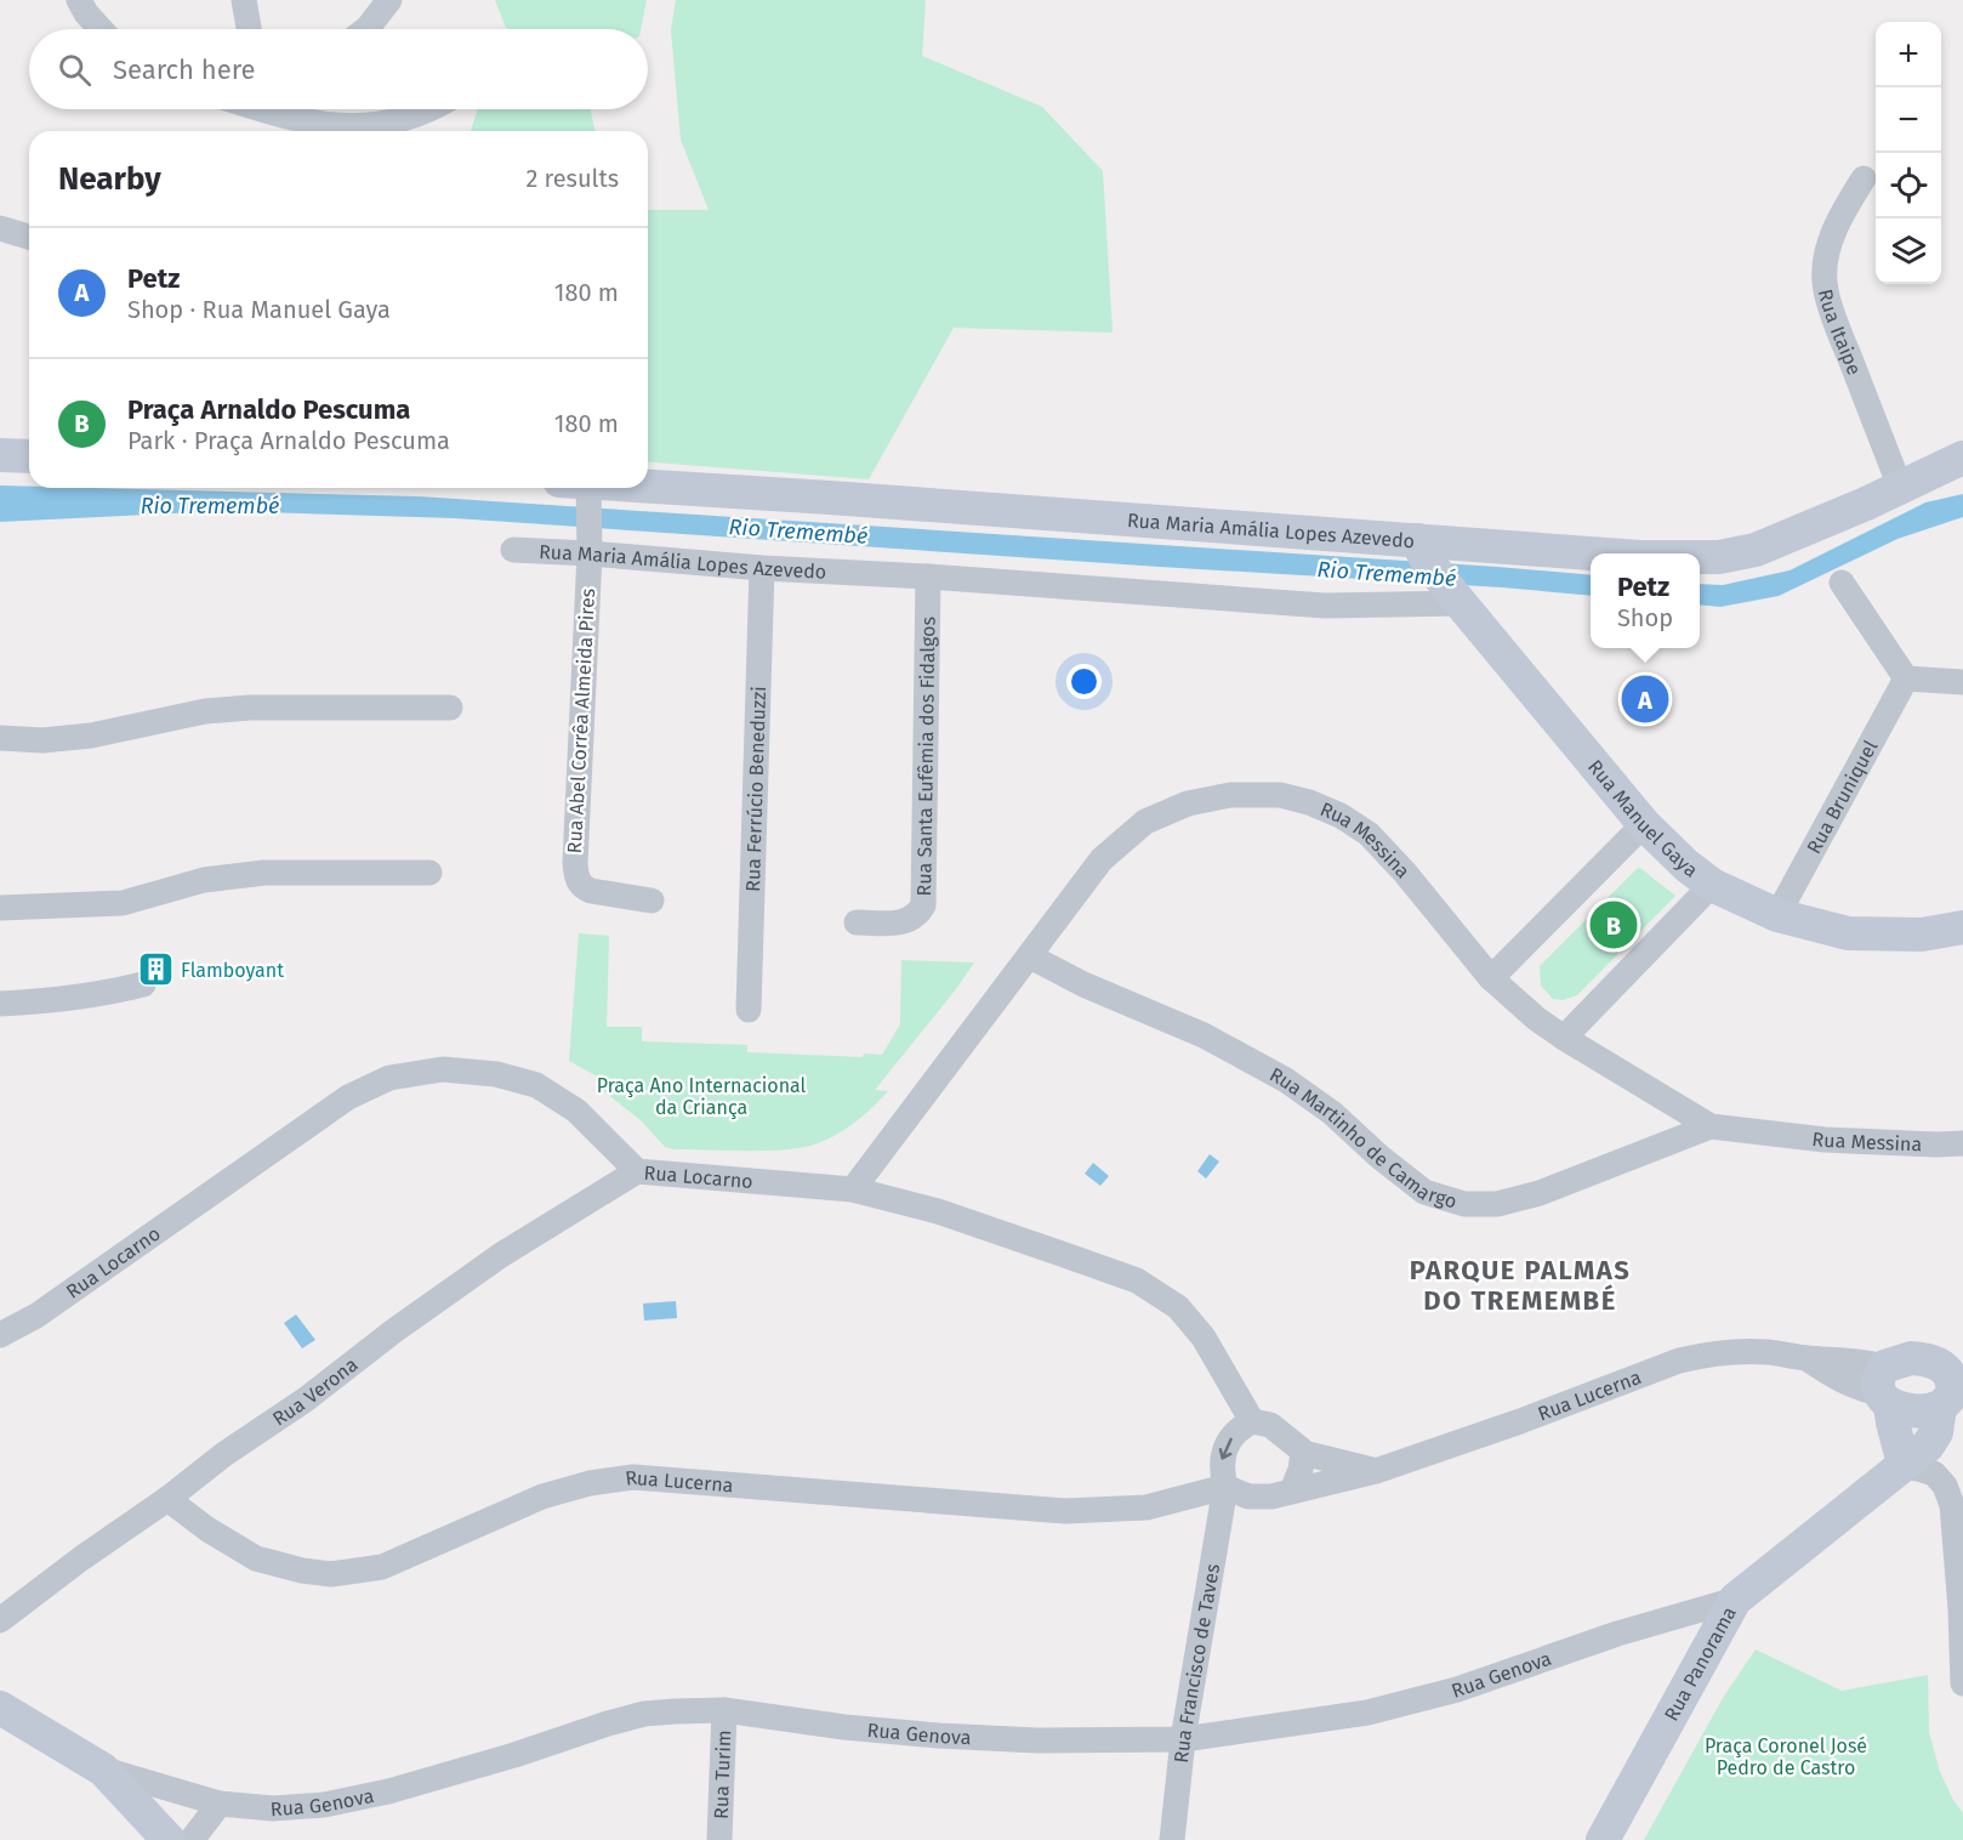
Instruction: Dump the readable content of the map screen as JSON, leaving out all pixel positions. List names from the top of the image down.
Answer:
{
  "streets": {
    "street": [
      "Rua Itaipe",
      "Rua Maria Amália Lopes Azevedo",
      "Rua Abel Corrêa Almeida Pires",
      "Rua Santa Eufêmia dos Fidalgos",
      "Rua Ferrúcio Beneduzzi",
      "Rua Bruniquel",
      "Rua Manuel Gaya",
      "Rua Messina",
      "Rua Martinho de Camargo",
      "Rua Locarno",
      "Rua Verona",
      "Rua Lucerna",
      "Rua Francisco de Taves",
      "Rua Panorama",
      "Rua Genova",
      "Rua Turim"
    ]
  },
  "crossings": [
    ["Rua Itaipe", "Rua Maria Amália Lopes Azevedo"],
    ["Rua Maria Amália Lopes Azevedo", "Rua Abel Corrêa Almeida Pires"],
    ["Rua Maria Amália Lopes Azevedo", "Rua Santa Eufêmia dos Fidalgos"],
    ["Rua Maria Amália Lopes Azevedo", "Rua Ferrúcio Beneduzzi"],
    ["Rua Maria Amália Lopes Azevedo", "Rua Manuel Gaya"],
    ["Rua Bruniquel", "Rua Manuel Gaya"],
    ["Rua Messina", "Rua Martinho de Camargo"],
    ["Rua Messina", "Rua Locarno"],
    ["Rua Locarno", "Rua Verona"],
    ["Rua Locarno", "Rua Lucerna"],
    ["Rua Locarno", "Rua Francisco de Taves"],
    ["Rua Verona", "Rua Lucerna"],
    ["Rua Lucerna", "Rua Francisco de Taves"],
    ["Rua Francisco de Taves", "Rua Genova"],
    ["Rua Panorama", "Rua Genova"],
    ["Rua Genova", "Rua Turim"]
  ],
  "districts": ["PARQUE PALMAS DO TREMEMBÉ"],
  "water": ["Rio Tremembé"],
  "parks": ["Praça Ano Internacional da Criança", "Praça Coronel José Pedro de Castro"],
  "places": {
    "building": ["Flamboyant"]
  },
  "page": {
    "map_buttons": ["+", "−"],
    "search": "Search here",
    "heading": ["Nearby", "2 results"],
    "list": [
      {
        "mark": "A",
        "name": "Petz",
        "note": "Shop · Rua Manuel Gaya",
        "value": "180 m"
      },
      {
        "mark": "B",
        "name": "Praça Arnaldo Pescuma",
        "note": "Park · Praça Arnaldo Pescuma",
        "value": "180 m"
      }
    ],
    "popup": ["Petz", "Shop"],
    "pins": ["A", "B"]
  }
}
